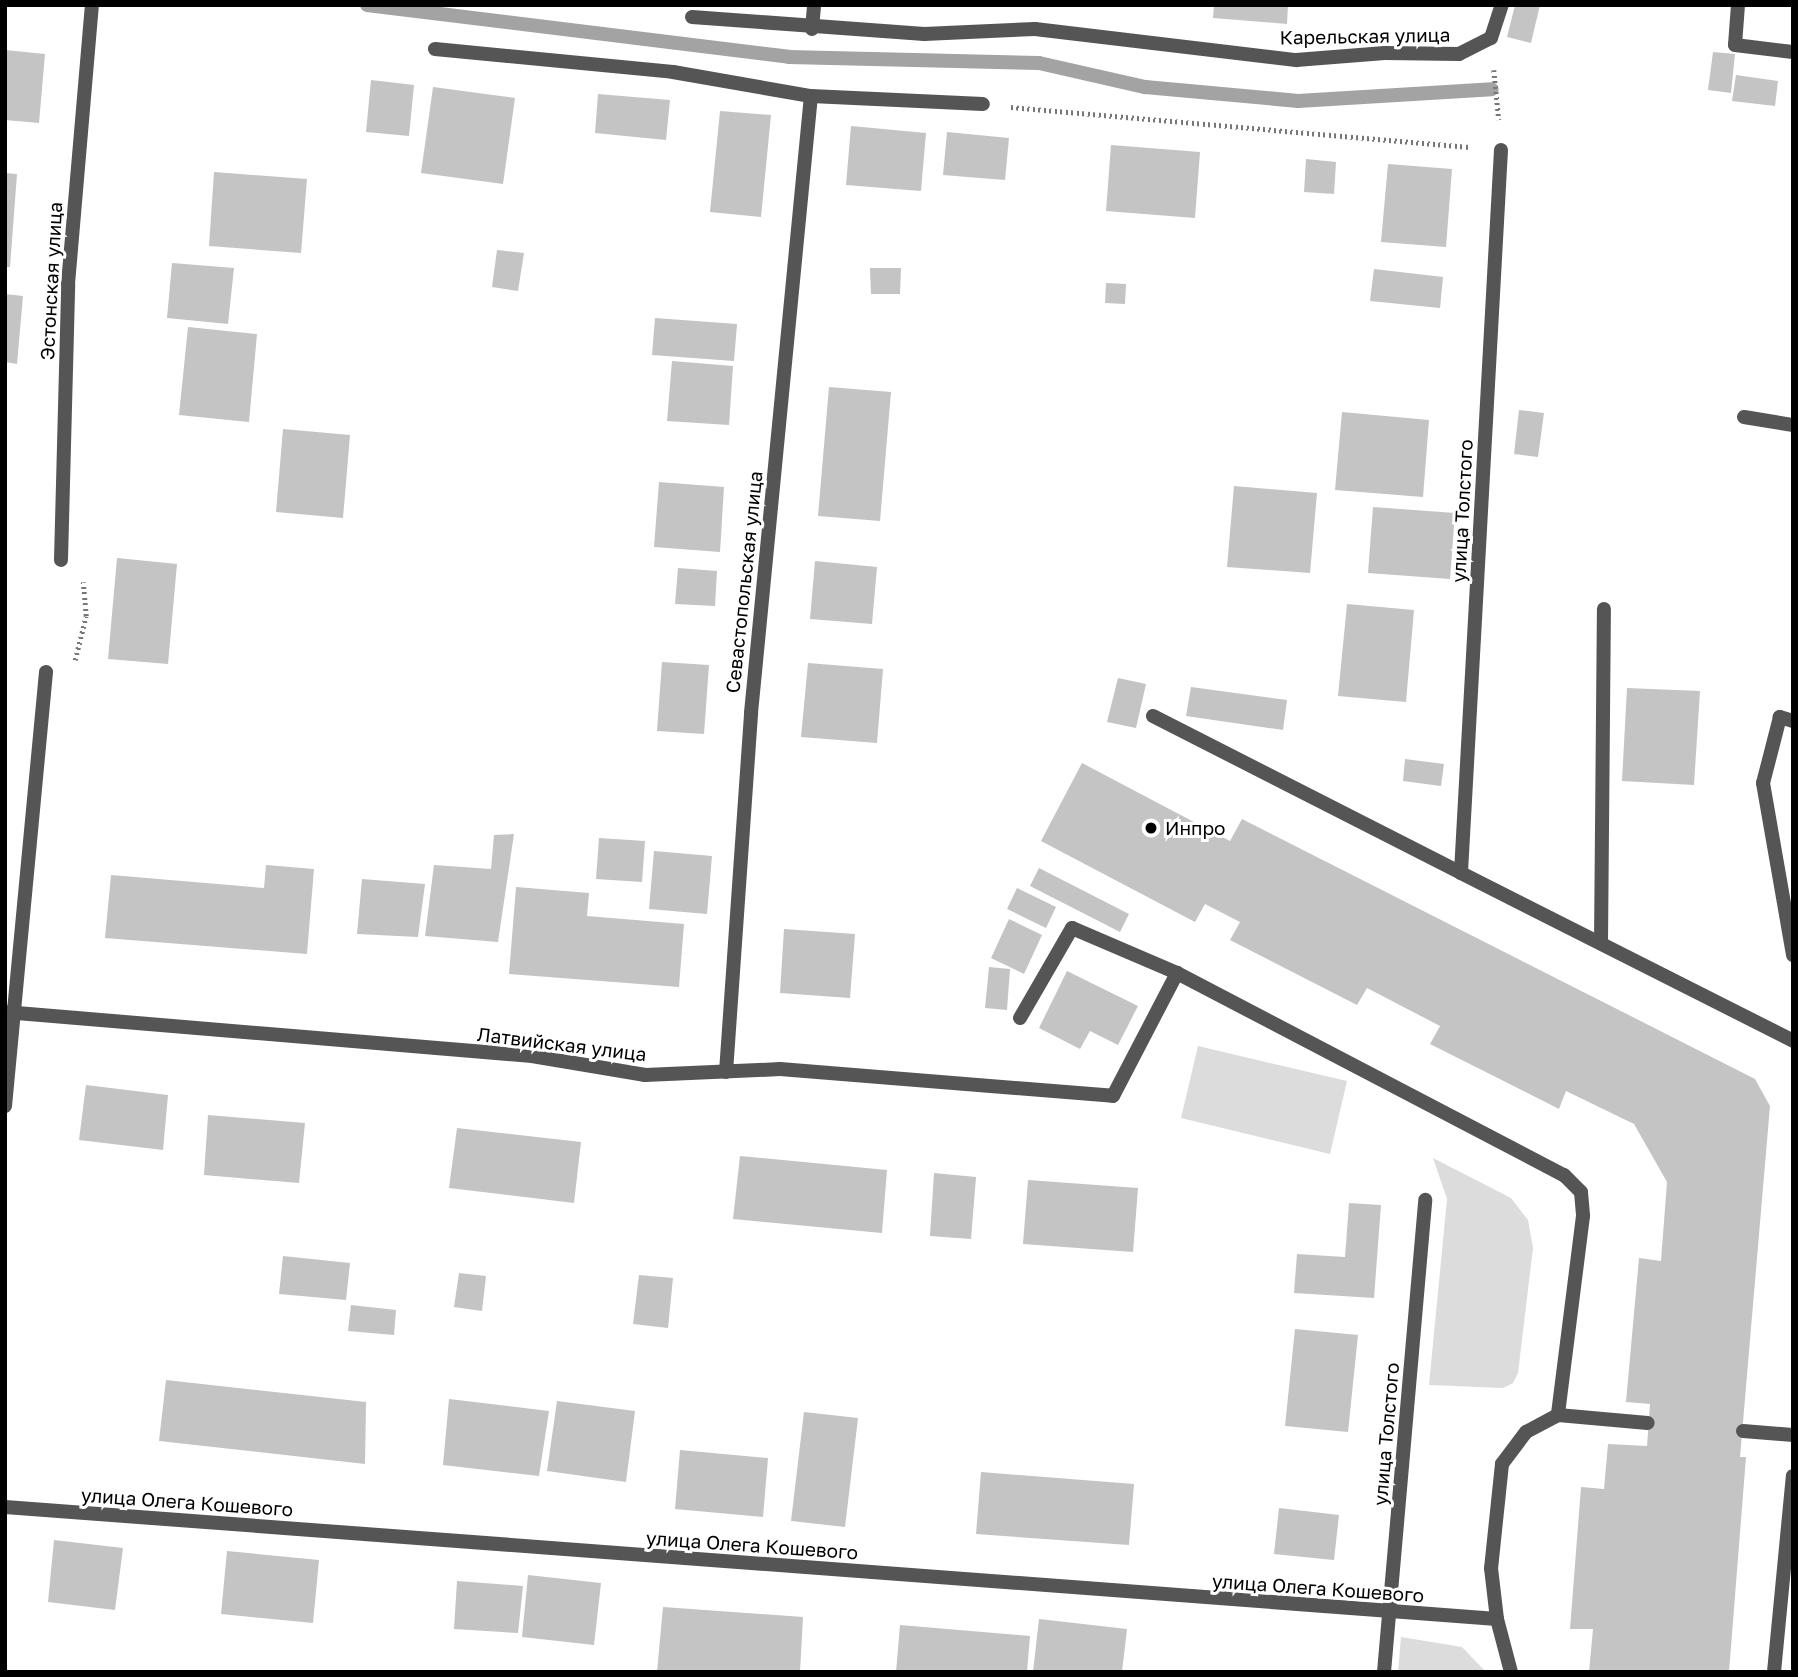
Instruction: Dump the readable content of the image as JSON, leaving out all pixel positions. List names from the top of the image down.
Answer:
{
  "streets": {
    "street": [
      "Карельская улица",
      "Эстонская улица",
      "улица Толстого",
      "Севастопольская улица",
      "Латвийская улица",
      "улица Олега Кошевого"
    ]
  },
  "crossings": [
    ["улица Толстого", "улица Олега Кошевого"],
    ["Севастопольская улица", "Латвийская улица"]
  ],
  "places": ["Инпро"]
}
